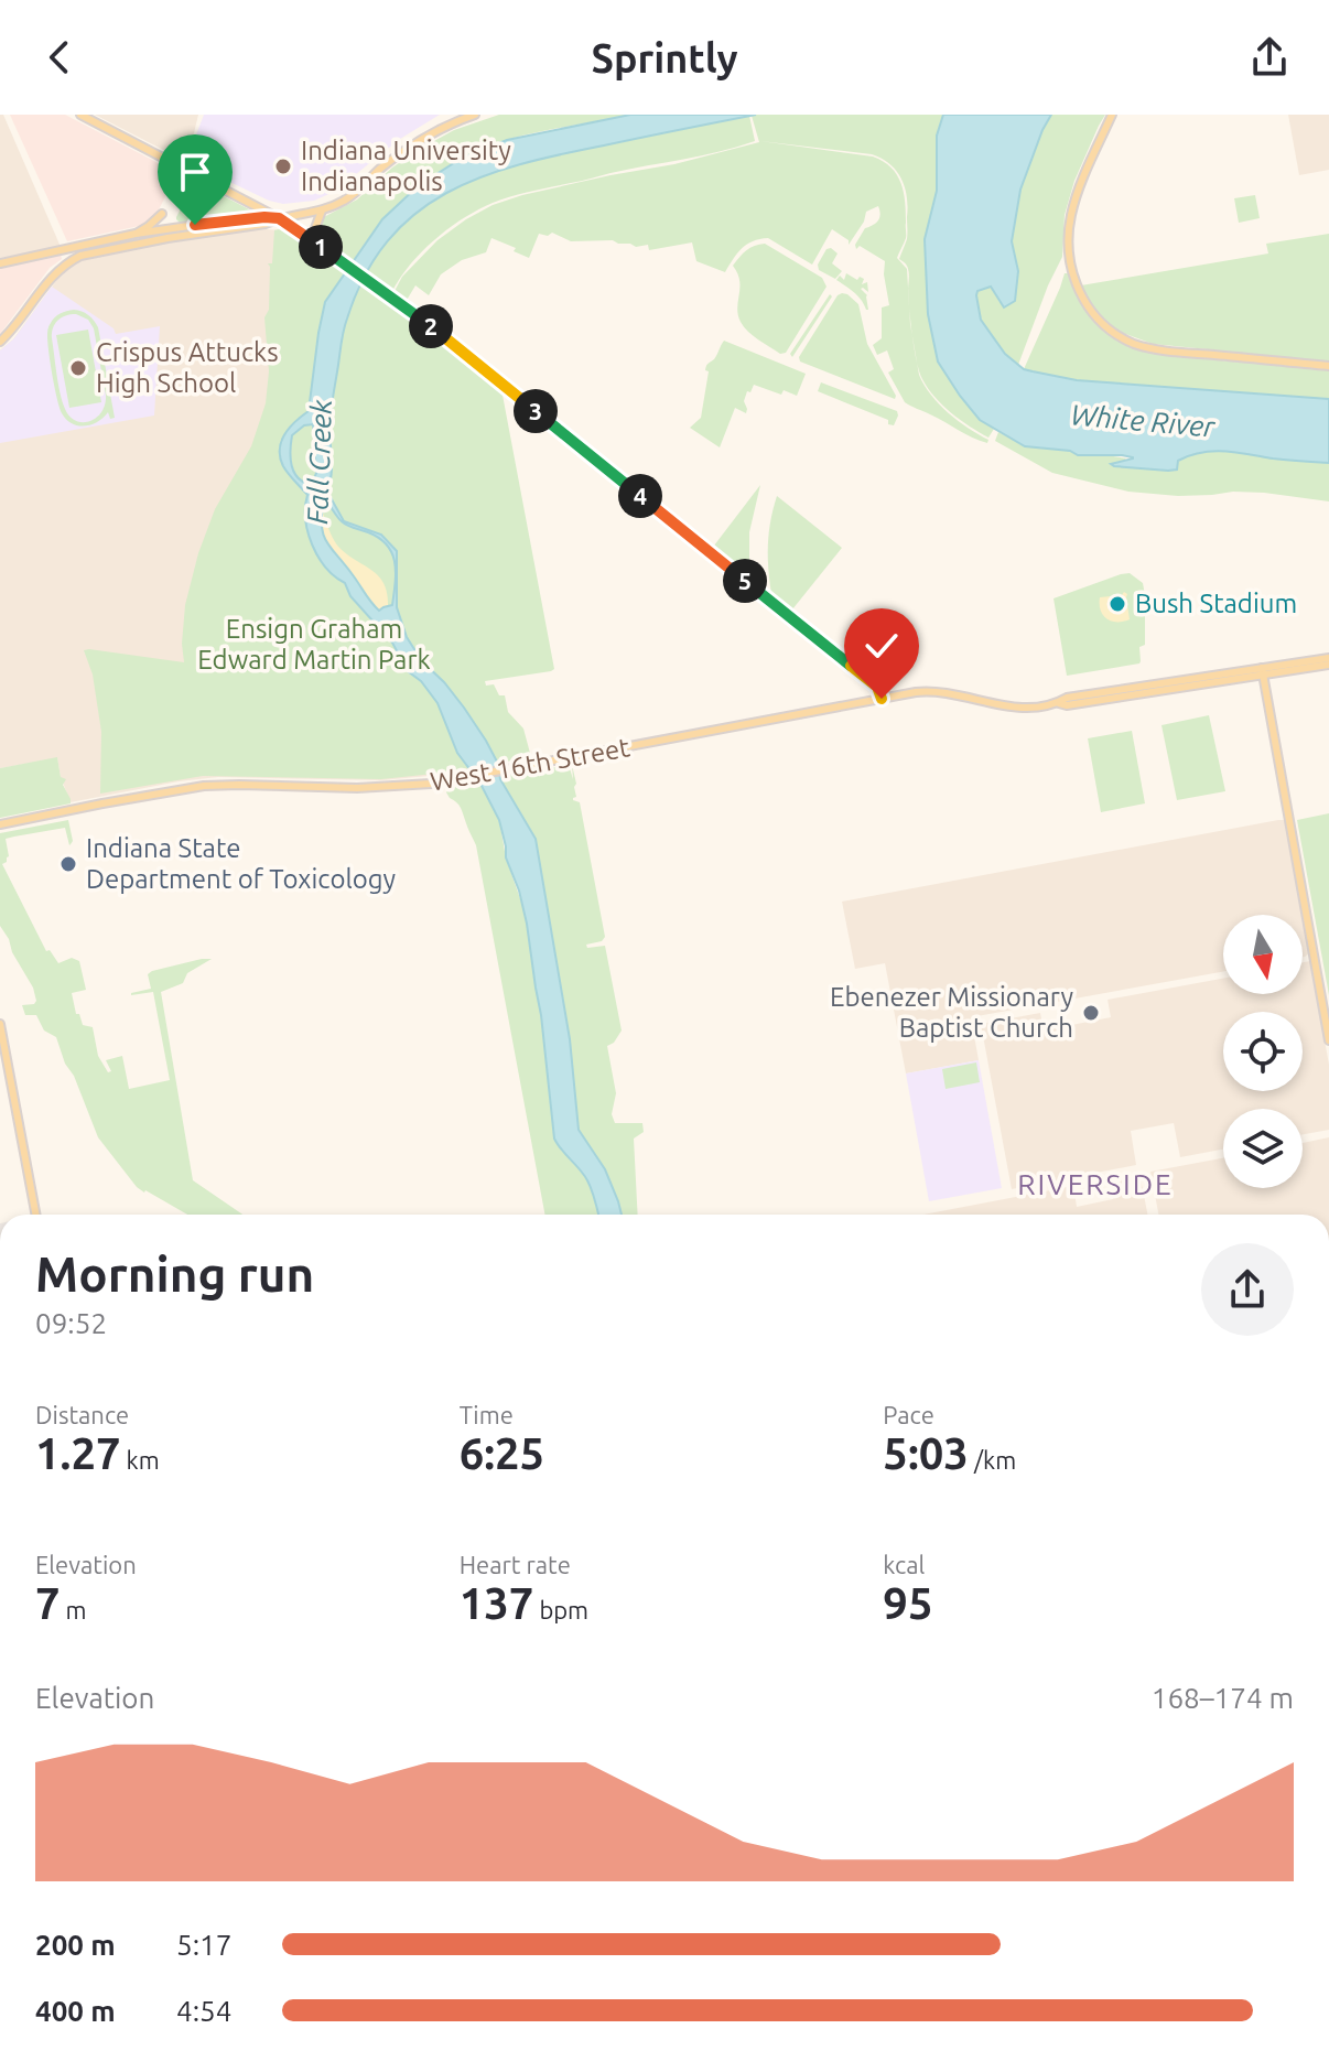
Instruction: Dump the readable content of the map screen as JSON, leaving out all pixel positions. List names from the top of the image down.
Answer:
{
  "streets": {
    "main road": ["West 16th Street"]
  },
  "districts": ["RIVERSIDE"],
  "water": ["White River", "Fall Creek"],
  "parks": ["Ensign Graham Edward Martin Park"],
  "places": [
    "Indiana University Indianapolis",
    "Crispus Attucks High School",
    "Bush Stadium",
    "Indiana State Department of Toxicology",
    "Ebenezer Missionary Baptist Church"
  ],
  "north": "bottom",
  "page": {
    "header": "Sprintly",
    "pins": [
      "1",
      "2",
      "3",
      "4",
      "5"
    ],
    "heading": ["Morning run", "09:52"],
    "stats": [
      ["Distance", "1.27 km"],
      ["Time", "6:25"],
      ["Pace", "5:03 /km"],
      ["Elevation", "7 m"],
      ["Heart rate", "137 bpm"],
      ["kcal", "95"]
    ],
    "chart": ["Elevation", "168–174 m"],
    "list": [
      {
        "name": "200 m",
        "note": "5:17"
      },
      {
        "name": "400 m",
        "note": "4:54"
      }
    ]
  }
}
